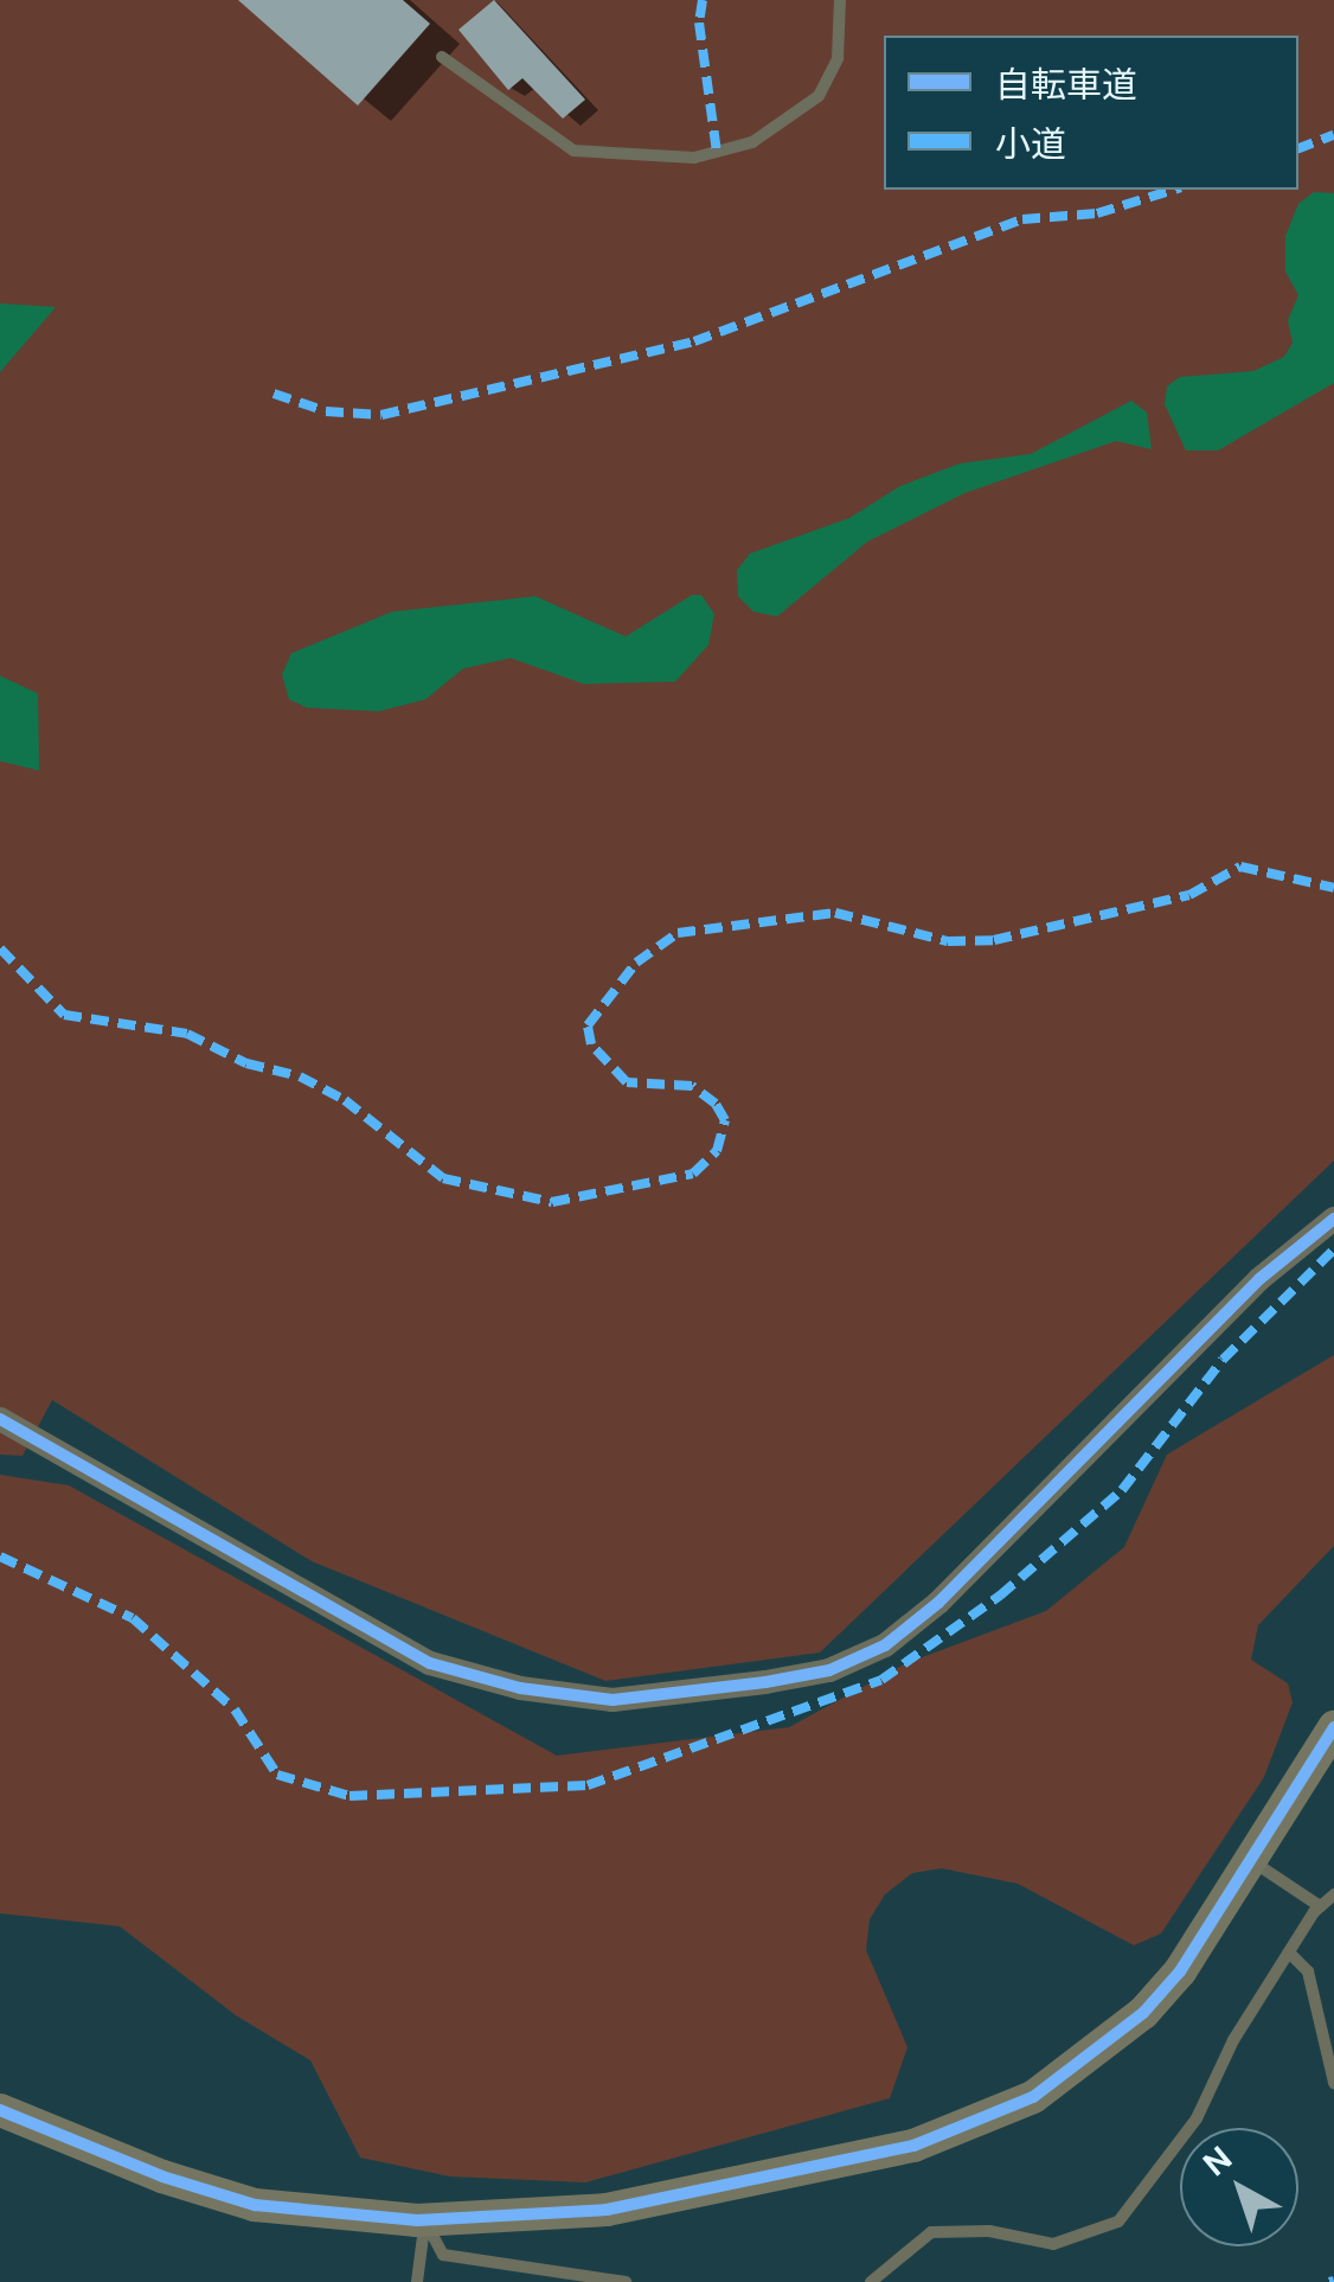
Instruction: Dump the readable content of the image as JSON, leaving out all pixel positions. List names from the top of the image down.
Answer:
{
  "legend": ["自転車道", "小道"],
  "north": "top left"
}
